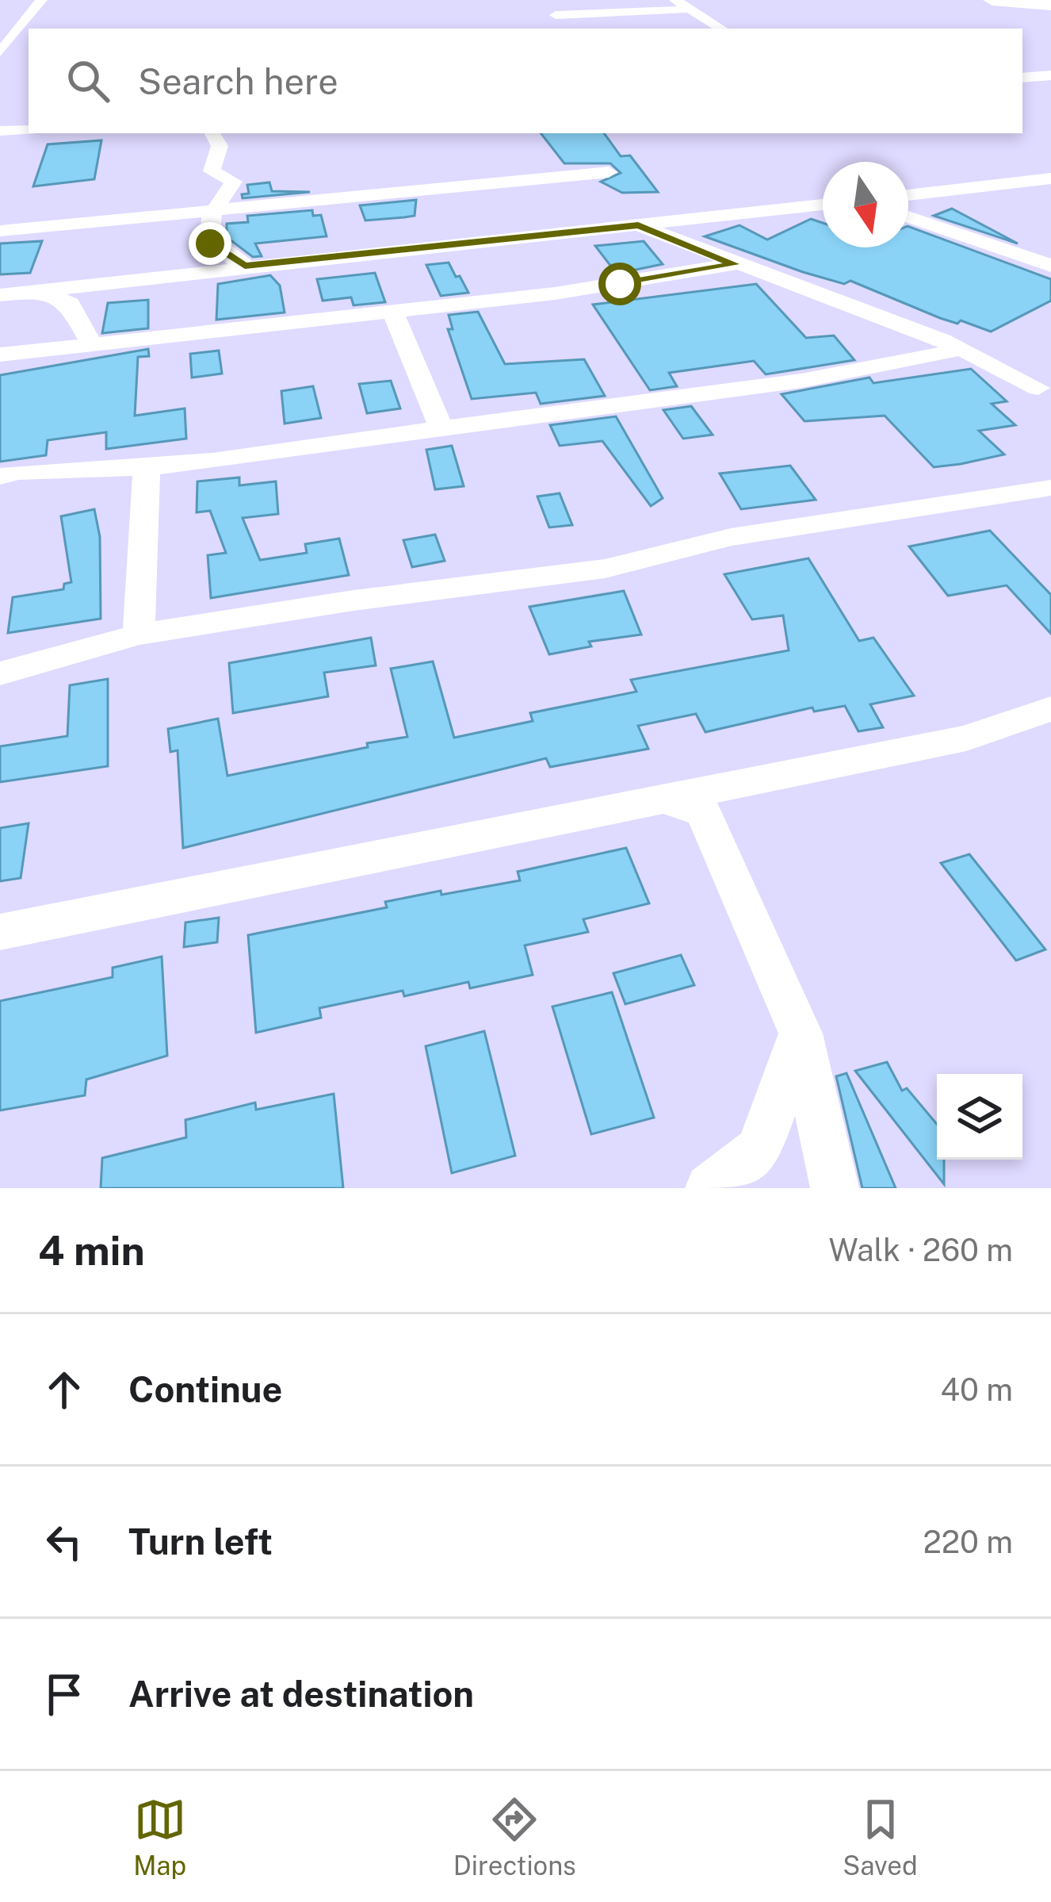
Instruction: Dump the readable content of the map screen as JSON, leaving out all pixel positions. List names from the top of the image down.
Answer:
{
  "north": "bottom",
  "page": {
    "search": "Search here",
    "heading": ["4 min", "Walk · 260 m"],
    "list": [
      ["Continue", "40 m"],
      ["Turn left", "220 m"],
      "Arrive at destination"
    ],
    "nav": ["Map", "Directions", "Saved"]
  }
}
